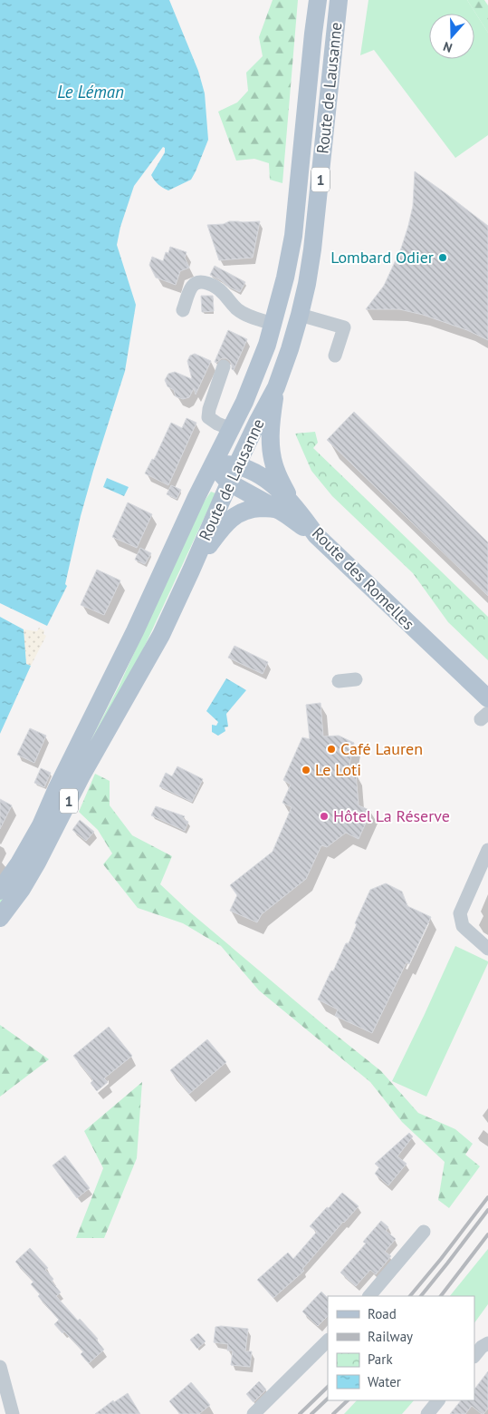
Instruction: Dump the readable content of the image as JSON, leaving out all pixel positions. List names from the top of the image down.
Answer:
{
  "streets": {
    "main road": ["Route de Lausanne", "1", "Route des Romelles"]
  },
  "water": ["Le Léman"],
  "places": [
    "Lombard Odier",
    "Café Lauren",
    "Le Loti",
    "Hôtel La Réserve"
  ],
  "legend": [
    "Road",
    "Railway",
    "Park",
    "Water"
  ],
  "north": "bottom"
}
